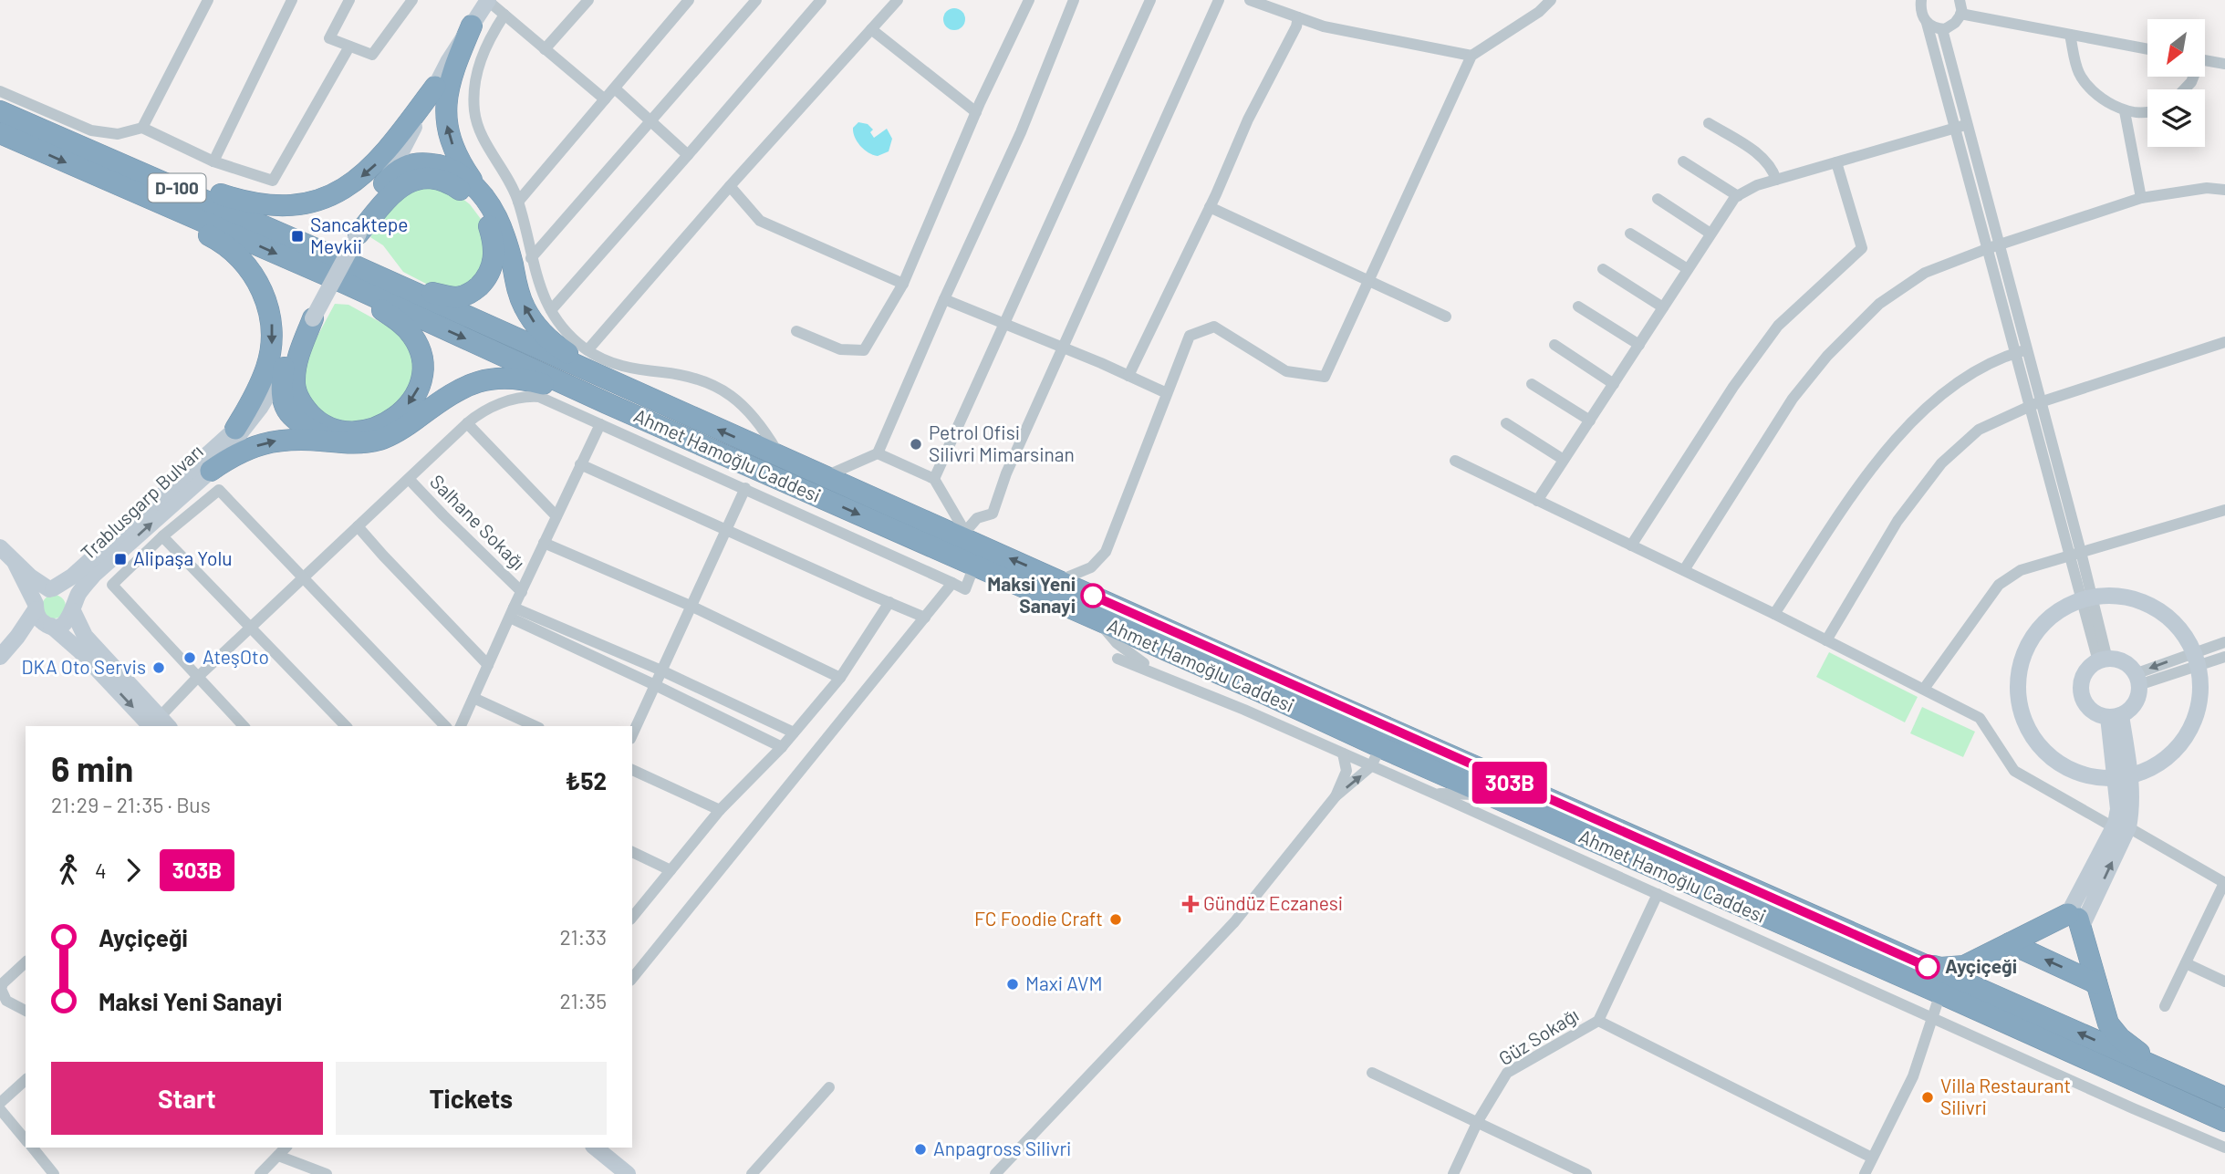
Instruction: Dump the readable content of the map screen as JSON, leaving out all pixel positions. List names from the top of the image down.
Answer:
{
  "streets": {
    "highway": ["D-100", "Ahmet Hamoğlu Caddesi"],
    "main road": ["Trablusgarp Bulvarı"],
    "street": ["Salhane Sokağı", "Güz Sokağı"]
  },
  "places": {
    "transit": ["Sancaktepe Mevkii", "Alipaşa Yolu"],
    "other": [
      "Petrol Ofisi Silivri Mimarsinan",
      "Maksi Yeni Sanayi",
      "AteşOto",
      "DKA Oto Servis",
      "FC Foodie Craft",
      "Ayçiçeği",
      "Maxi AVM",
      "Villa Restaurant Silivri",
      "Anpagross Silivri"
    ],
    "health": ["Gündüz Eczanesi"]
  },
  "lines": ["bus line 303B"],
  "north": "bottom left",
  "page": {
    "on_map": "303B",
    "heading": ["6 min", "21:29 – 21:35 · Bus", "₺52"],
    "legs": ["4", "303B"],
    "list": [
      {
        "name": "Ayçiçeği",
        "value": "21:33"
      },
      {
        "name": "Maksi Yeni Sanayi",
        "value": "21:35"
      }
    ],
    "buttons": ["Start", "Tickets"]
  }
}
